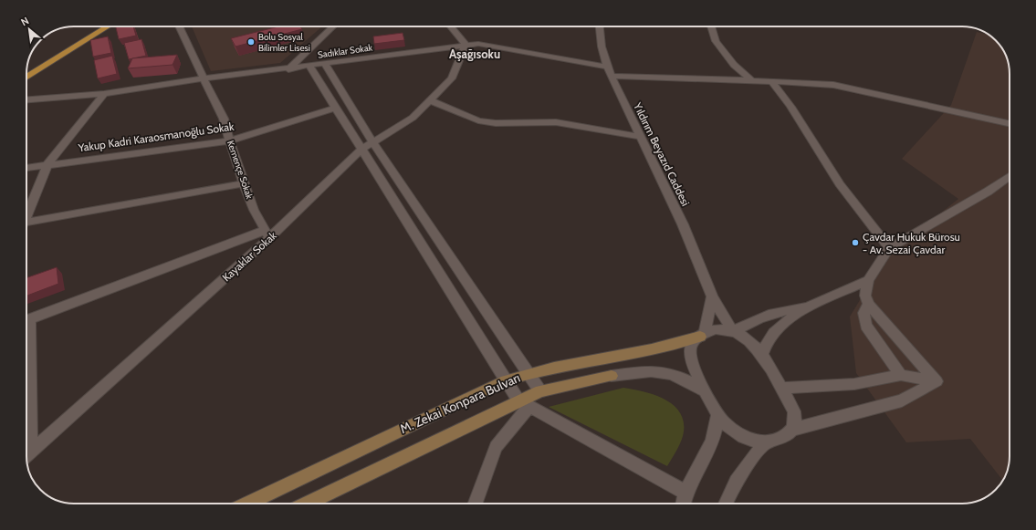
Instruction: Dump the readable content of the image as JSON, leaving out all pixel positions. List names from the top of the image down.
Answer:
{
  "streets": {
    "main road": ["M. Zekai Konpara Bulvarı"],
    "street": [
      "Sadıklar Sokak",
      "Yakup Kadri Karaosmanoğlu Sokak",
      "Yıldırım Beyazıd Caddesi",
      "Kemençe Sokak",
      "Kayaklar Sokak"
    ]
  },
  "crossings": [
    ["Sadıklar Sokak", "Yıldırım Beyazıd Caddesi"],
    ["Sadıklar Sokak", "Kemençe Sokak"],
    ["Sadıklar Sokak", "Kayaklar Sokak"],
    ["Yakup Kadri Karaosmanoğlu Sokak", "Kemençe Sokak"],
    ["Kemençe Sokak", "Kayaklar Sokak"]
  ],
  "districts": ["Aşağısoku"],
  "places": ["Bolu Sosyal Bilimler Lisesi", "Çavdar Hukuk Bürosu - Av. Sezai Çavdar"],
  "north": "top left"
}
